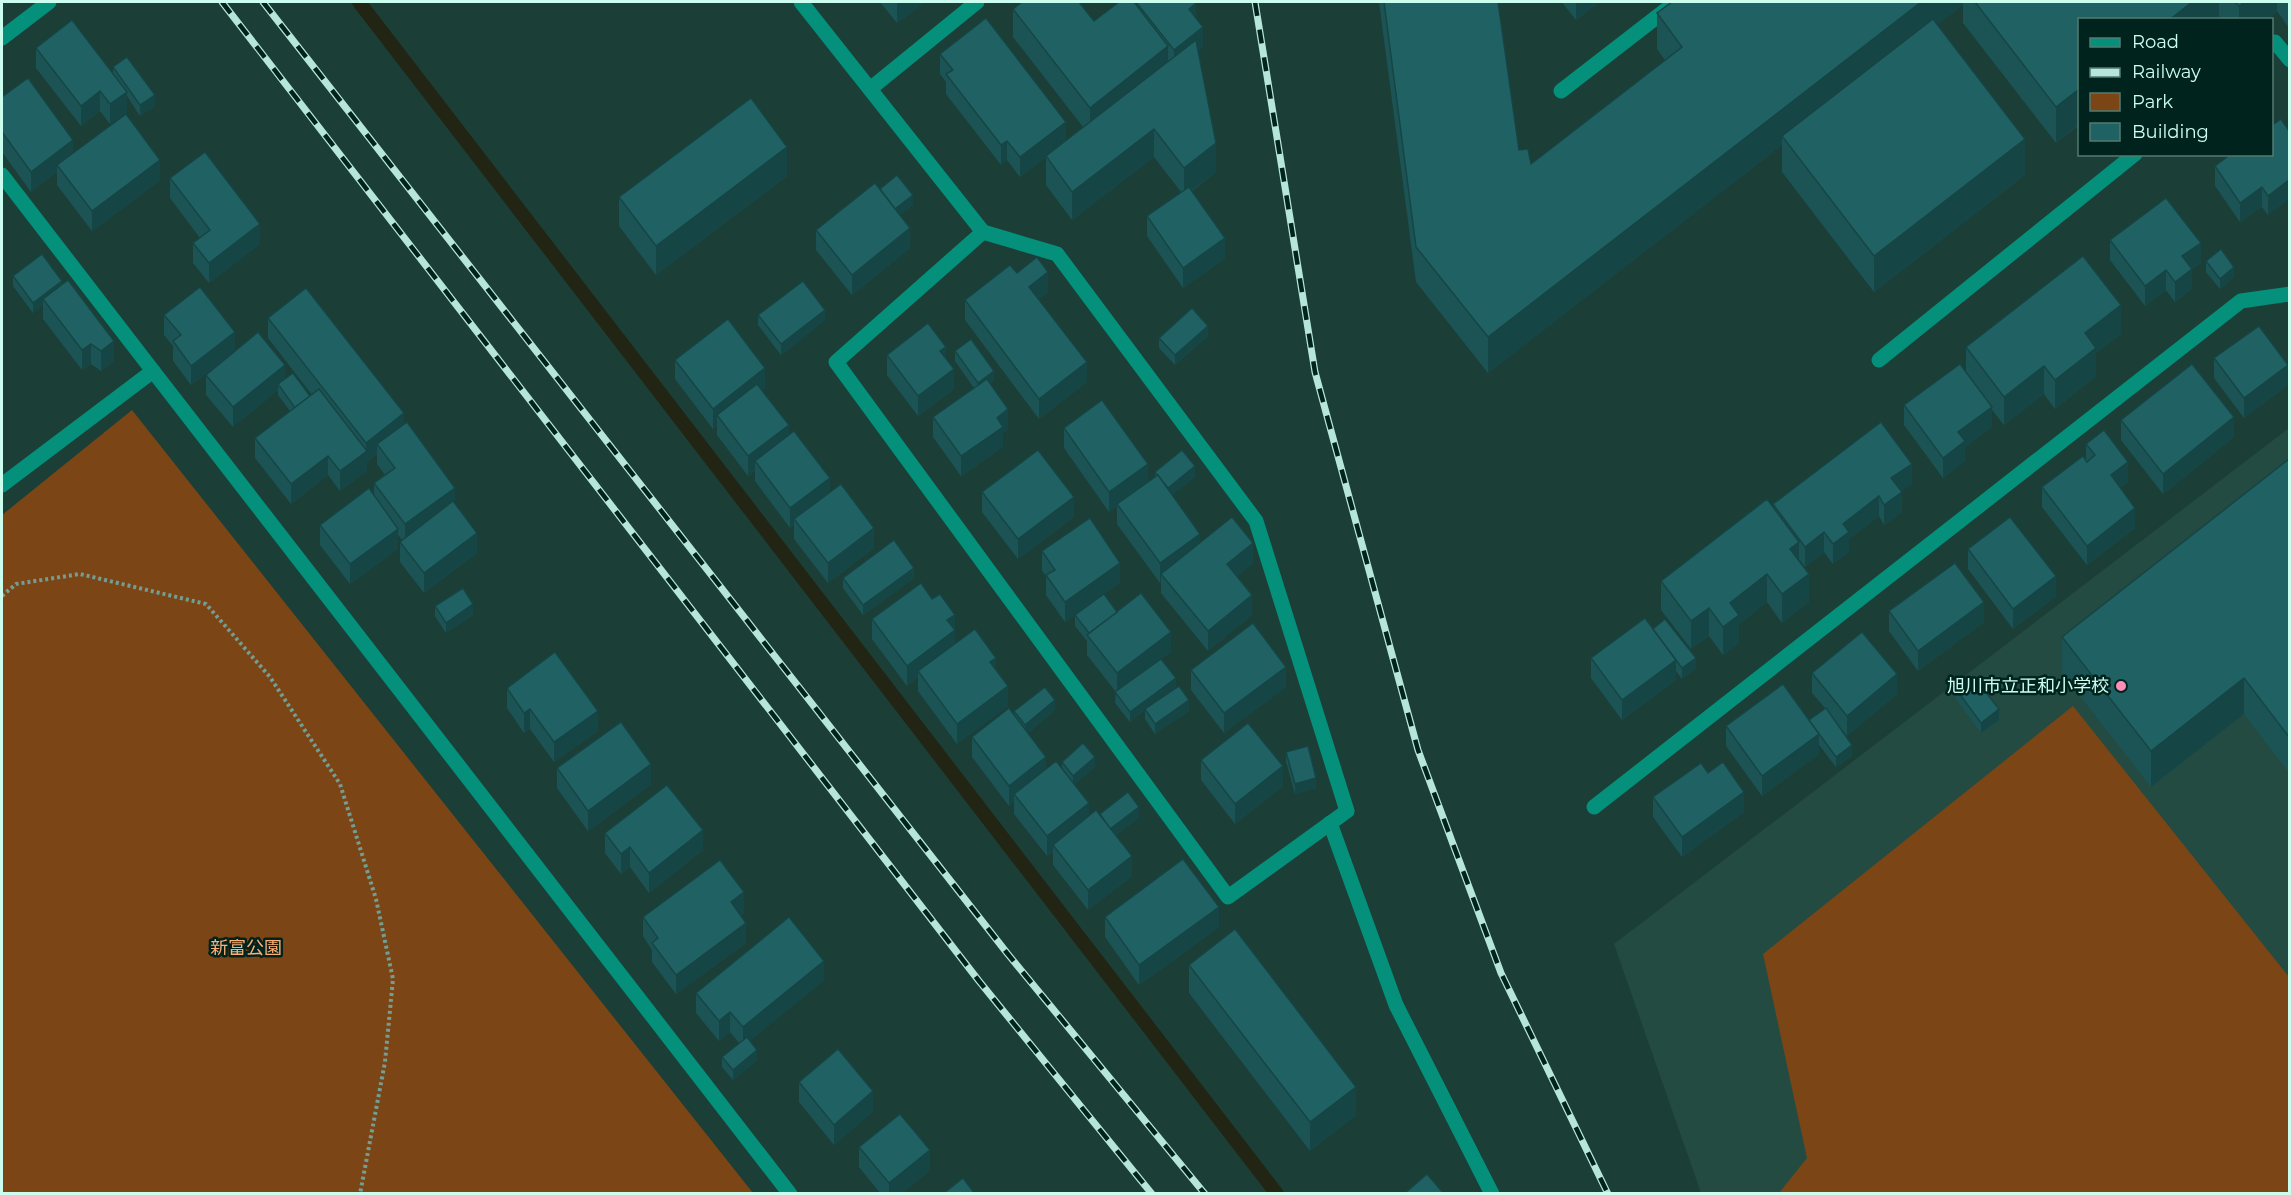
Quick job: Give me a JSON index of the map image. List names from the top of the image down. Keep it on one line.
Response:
{"parks":["新富公園"],"places":["旭川市立正和小学校"],"legend":["Road","Railway","Park","Building"]}
